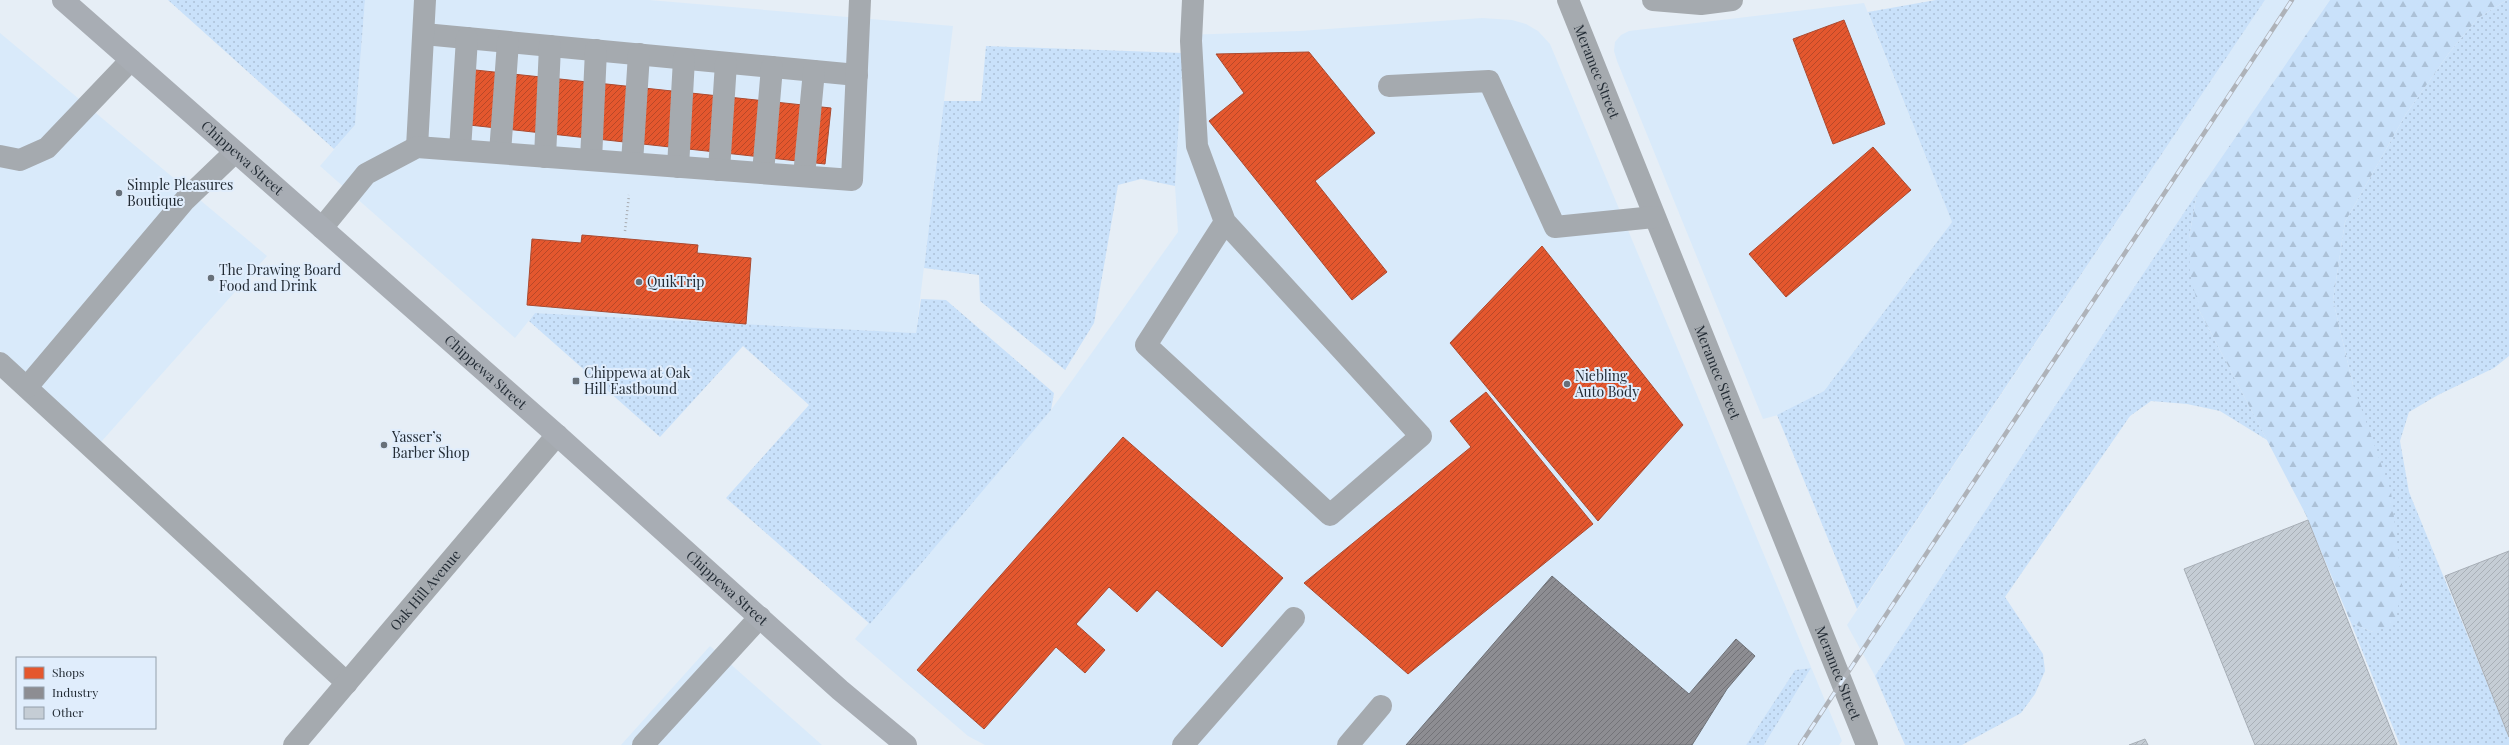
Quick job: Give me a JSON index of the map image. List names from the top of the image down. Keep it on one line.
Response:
{"streets":{"main road":["Chippewa Street"],"street":["Meramec Street","Oak Hill Avenue"]},"crossings":[["Chippewa Street","Oak Hill Avenue"]],"places":{"other":["Simple Pleasures Boutique","The Drawing Board Food and Drink","QuikTrip","Niebling Auto Body","Yasser’s Barber Shop"],"transit":["Chippewa at Oak Hill Eastbound"]},"legend":["Shops","Industry","Other"]}
